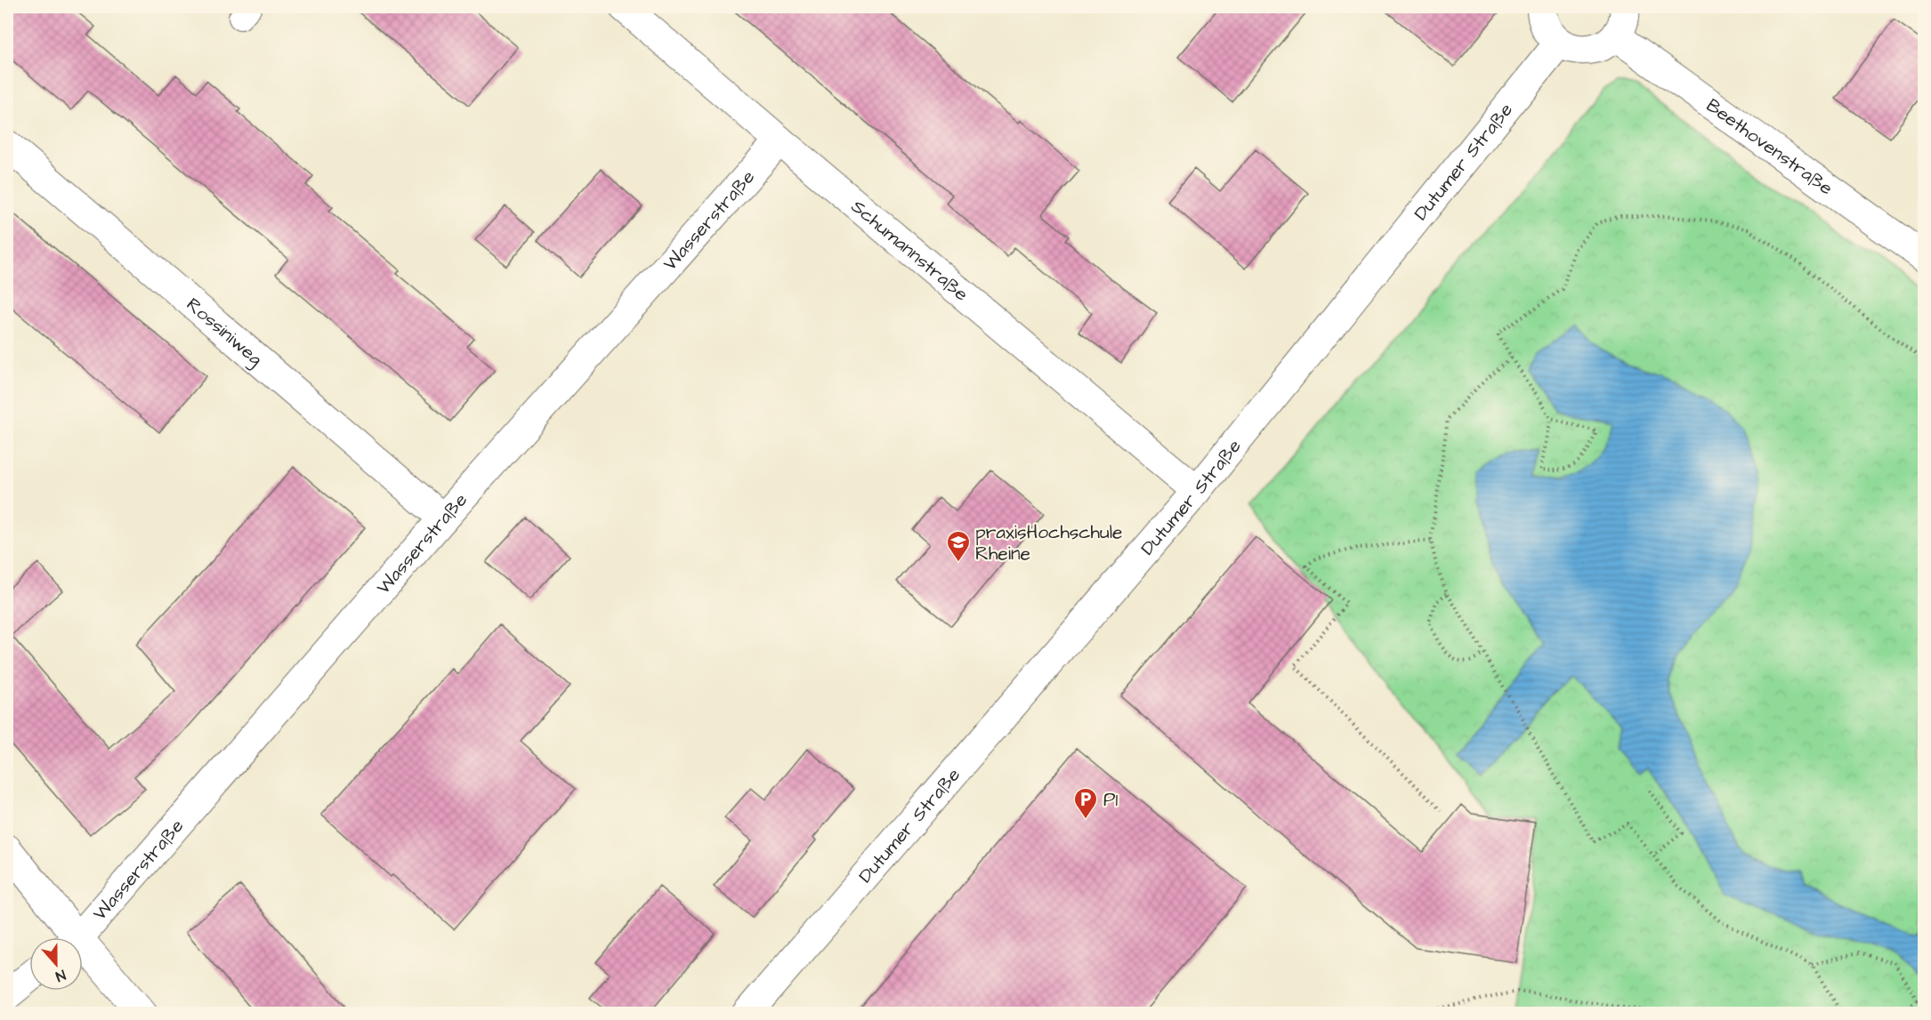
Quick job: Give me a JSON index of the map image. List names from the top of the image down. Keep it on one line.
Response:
{"streets":{"street":["Beethovenstraße","Dutumer Straße","Wasserstraße","Schumannstraße","Rossiniweg"]},"crossings":[["Dutumer Straße","Schumannstraße"],["Wasserstraße","Schumannstraße"],["Wasserstraße","Rossiniweg"]],"places":{"school or university":["praxisHochschule Rheine"],"parking":["P1"]},"north":"bottom"}
